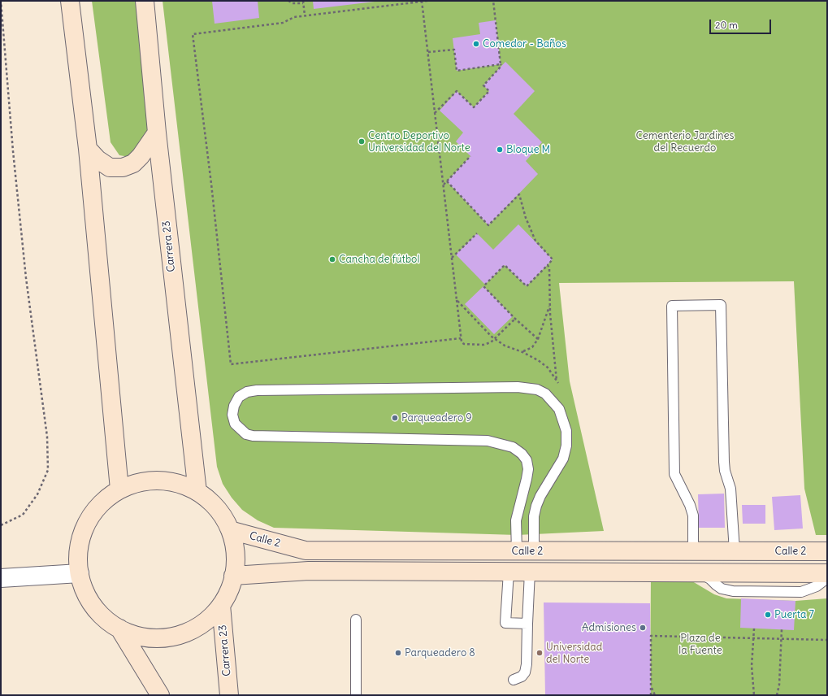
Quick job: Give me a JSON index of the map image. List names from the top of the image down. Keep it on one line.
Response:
{"streets":{"street":["Carrera 23","Calle 2"]},"parks":["Cementerio Jardines del Recuerdo","Plaza de la Fuente"],"places":["Comedor - Baños","Centro Deportivo Universidad del Norte","Bloque M","Cancha de fútbol","Parqueadero 9","Puerta 7","Admisiones","Parqueadero 8","Universidad del Norte"],"scale_bar":"20 m"}
